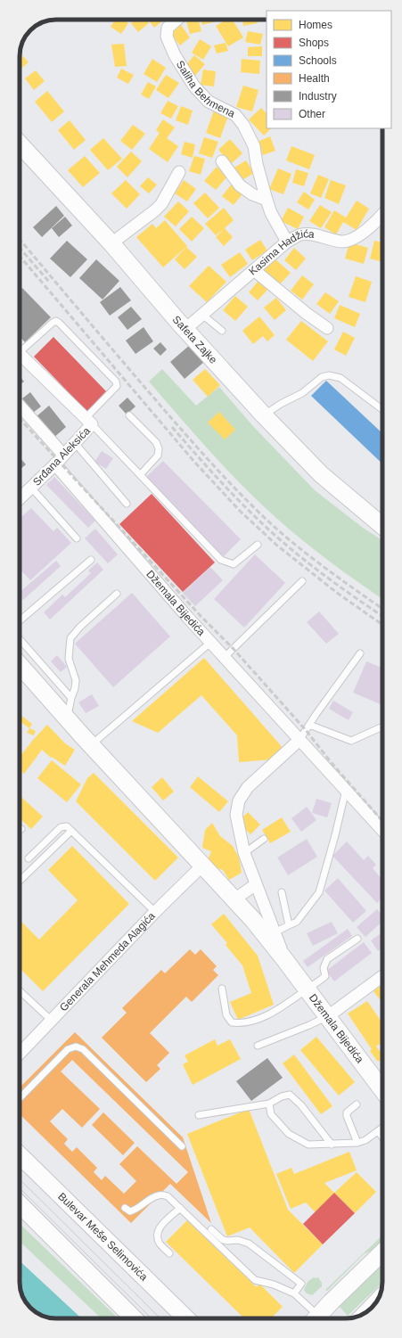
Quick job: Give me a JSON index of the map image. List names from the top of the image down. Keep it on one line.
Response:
{"streets":{"main road":["Safeta Zajke","Džemala Bijedića","Bulevar Meše Selimovića"],"street":["Saliha Behmena","Kasima Hadžića","Srđana Aleksića","Generala Mehmeda Alagića"]},"crossings":[["Saliha Behmena","Kasima Hadžića"],["Kasima Hadžića","Safeta Zajke"],["Srđana Aleksića","Džemala Bijedića"],["Džemala Bijedića","Generala Mehmeda Alagića"]],"legend":["Homes","Shops","Schools","Health","Industry","Other"]}
